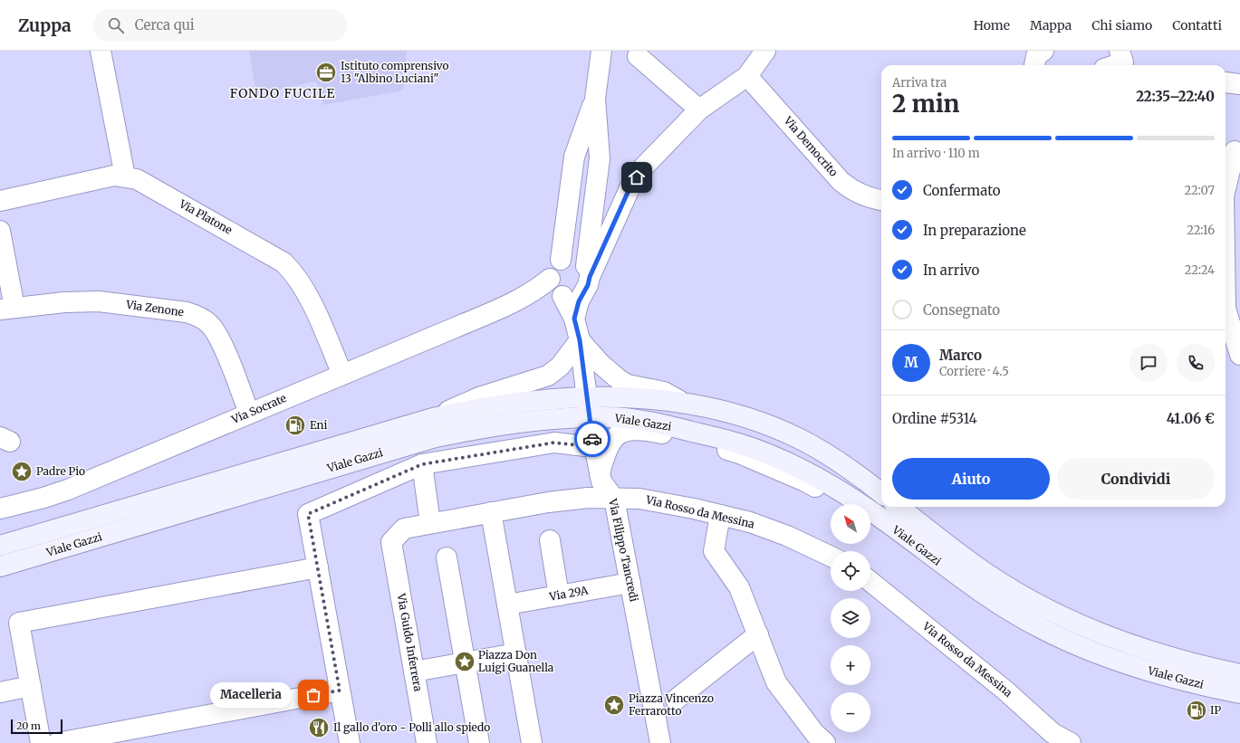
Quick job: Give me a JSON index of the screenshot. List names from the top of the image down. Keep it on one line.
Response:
{"streets":{"main road":["Viale Gazzi"],"street":["Via Democrito","Via Platone","Via Zenone","Via Socrate","Via Rosso da Messina","Via Filippo Tancredi","Via 29A","Via Guido Inferrera"]},"crossings":[["Via Platone","Via Socrate"],["Via Zenone","Via Socrate"],["Via Socrate","Via Filippo Tancredi"],["Viale Gazzi","Via Filippo Tancredi"],["Via Rosso da Messina","Via Filippo Tancredi"],["Via Rosso da Messina","Via Guido Inferrera"],["Via Filippo Tancredi","Via 29A"]],"districts":["FONDO FUCILE"],"places":{"office":["Istituto comprensivo 13 \"Albino Luciani\""],"fuel station":["Eni","IP"],"place":["Padre Pio","Piazza Don Luigi Guanella","Piazza Vincenzo Ferrarotto"],"other":["Macelleria"],"restaurant":["Il gallo d'oro - Polli allo spiedo"]},"scale_bar":"20 m","north":"top left","page":{"header":"Zuppa","search":"Cerca qui","nav":["Home","Mappa","Chi siamo","Contatti"],"heading":["2 min","Arriva tra","22:35–22:40"],"panel":["Marco","Corriere · 4.5","Ordine #5314","41.06 €"],"bar":"In arrivo · 110 m","list":[["Confermato","22:07"],["In preparazione","22:16"],["In arrivo","22:24"],"Consegnato"],"round":"M","buttons":["Aiuto","Condividi"],"map_buttons":["+","−"],"bubble":"Macelleria","scale":"20 m"}}
